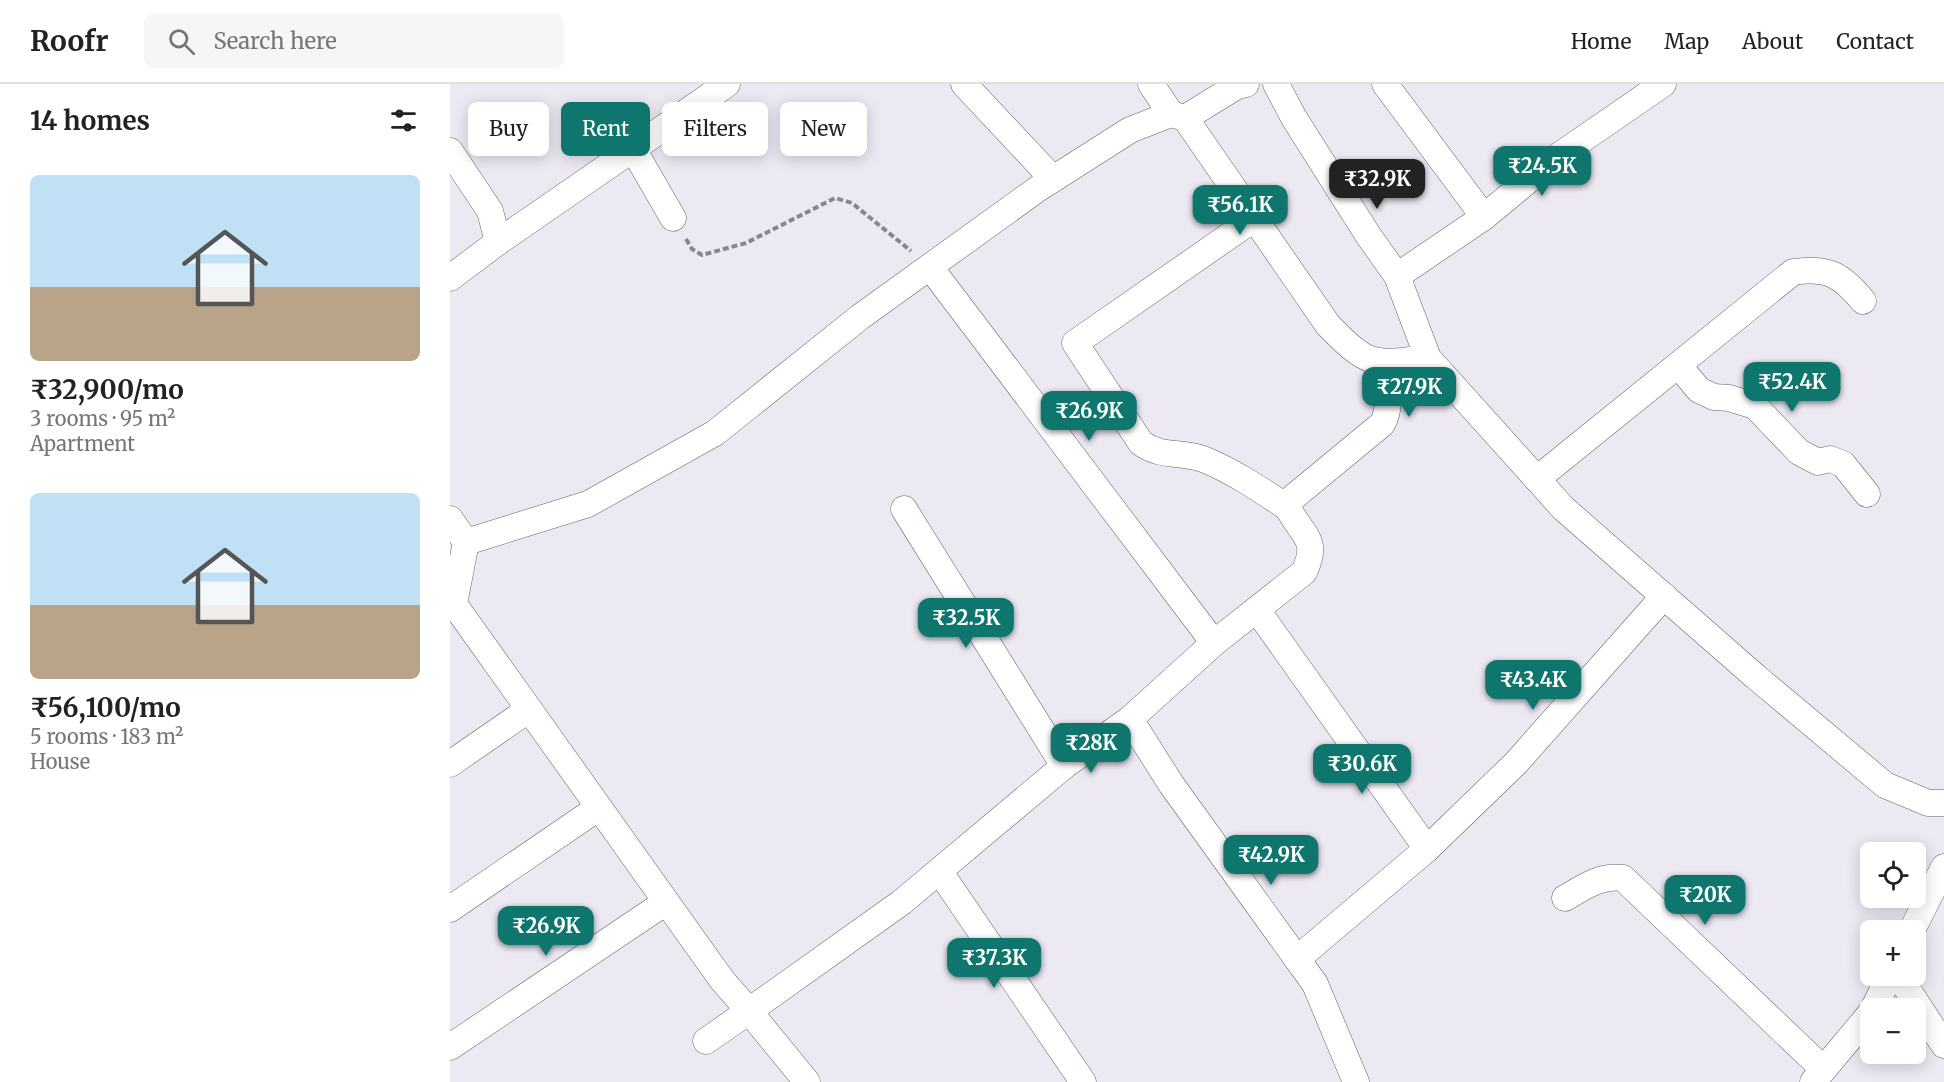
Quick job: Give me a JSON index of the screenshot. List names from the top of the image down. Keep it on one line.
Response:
{"page":{"header":"Roofr","search":"Search here","nav":["Home","Map","About","Contact"],"heading":"14 homes","chip":["Buy","Rent","Filters","New"],"price":["₹24.5K","₹32.9K","₹56.1K","₹52.4K","₹27.9K","₹26.9K","₹32.5K","₹43.4K","₹28K","₹30.6K","₹42.9K","₹20K","₹26.9K","₹37.3K"],"list":[{"name":"₹32,900/mo","note":"3 rooms · 95 m² · Apartment"},{"name":"₹56,100/mo","note":"5 rooms · 183 m² · House"}],"map_buttons":["+","−"]}}
